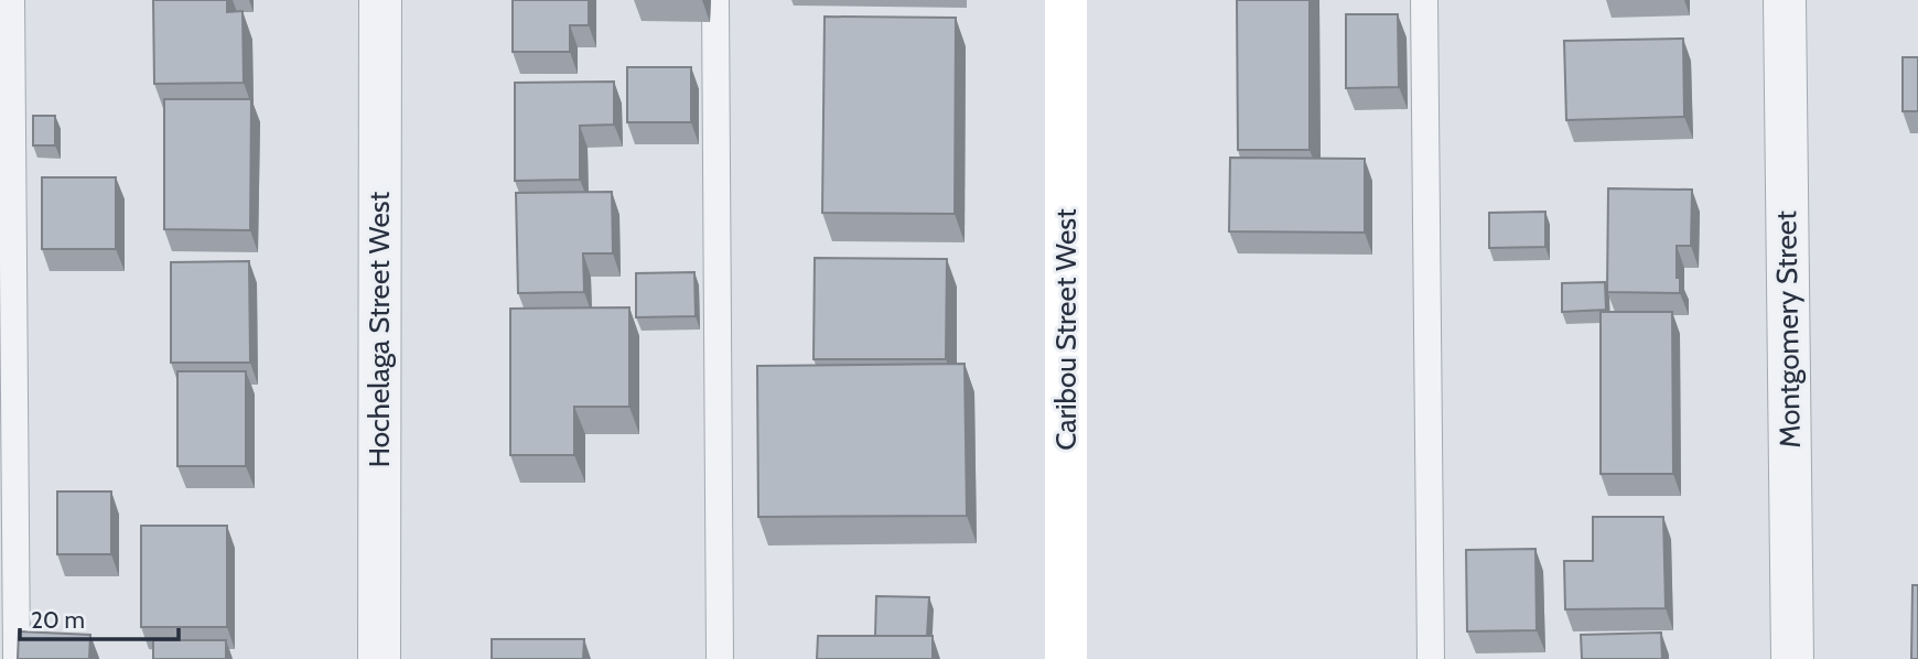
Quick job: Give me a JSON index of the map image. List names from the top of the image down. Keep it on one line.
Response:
{"streets":{"street":["Hochelaga Street West","Caribou Street West","Montgomery Street"]},"scale_bar":"20 m"}
